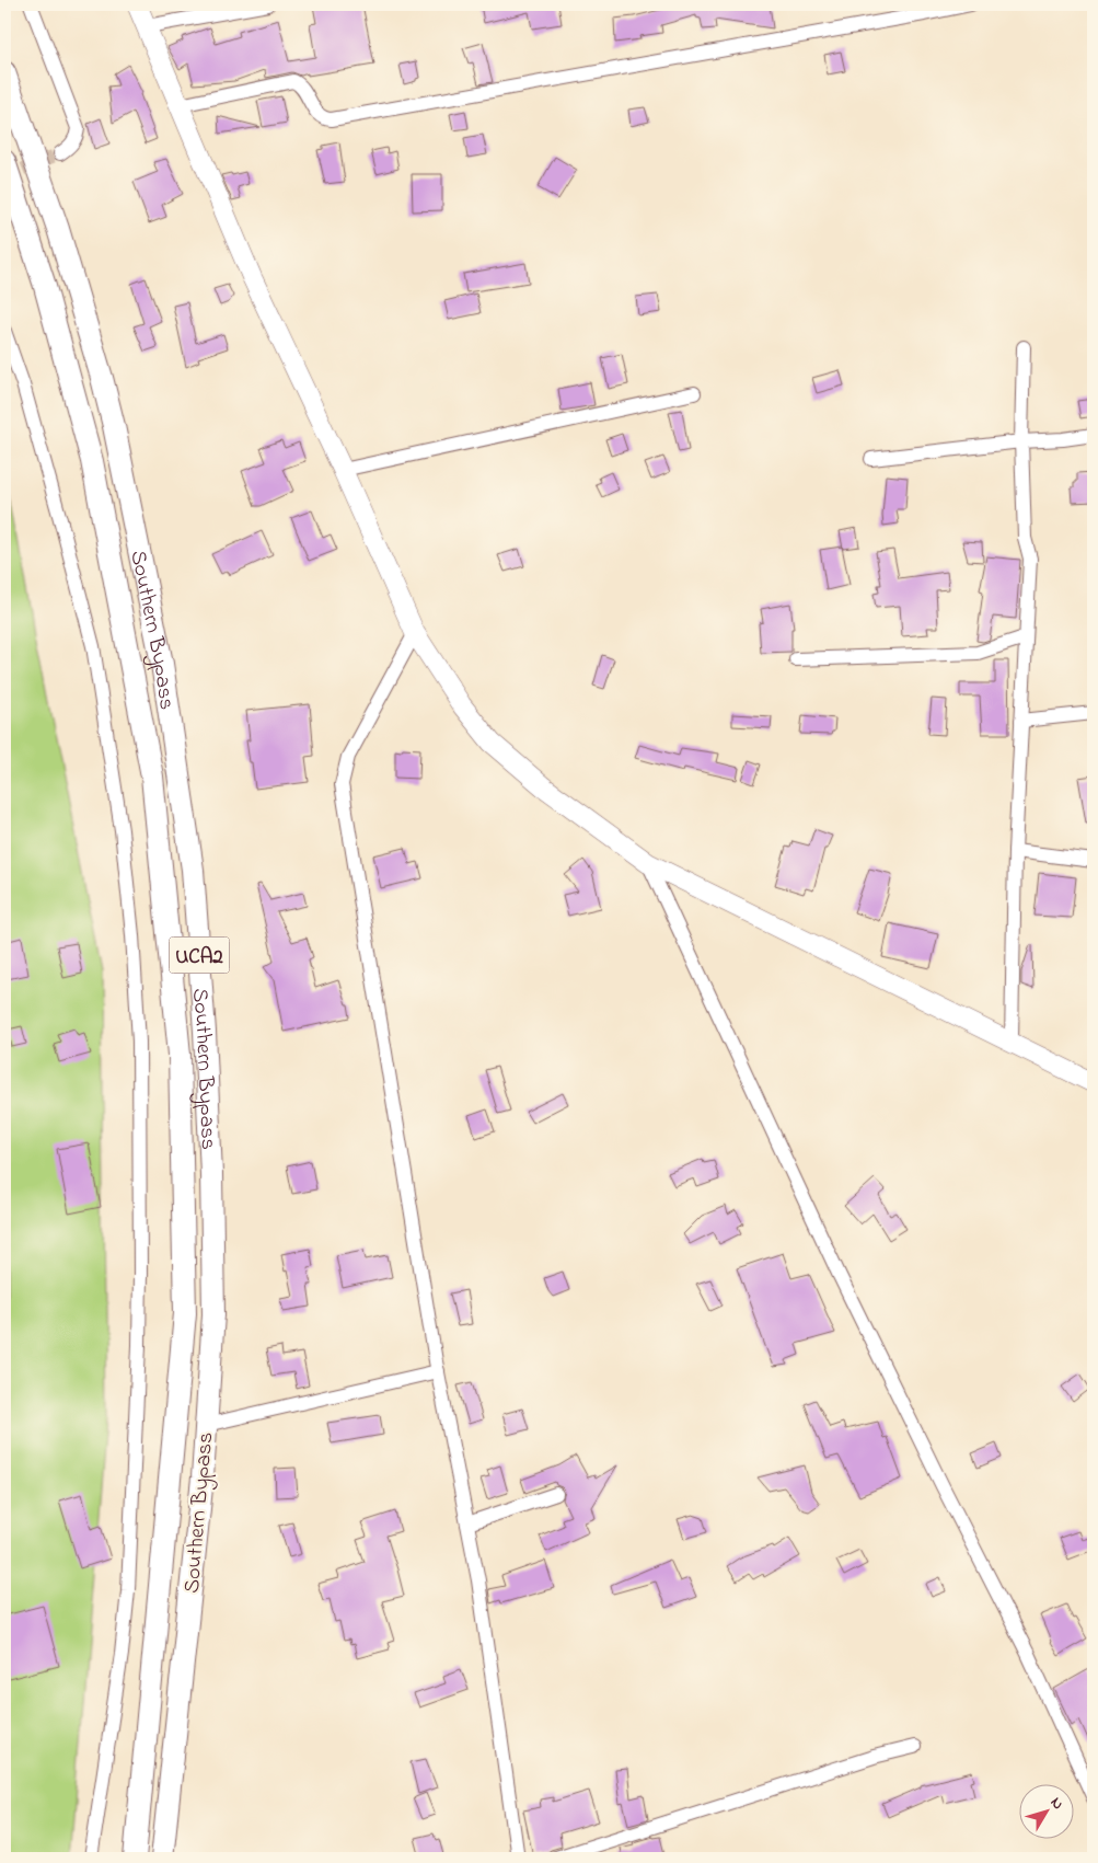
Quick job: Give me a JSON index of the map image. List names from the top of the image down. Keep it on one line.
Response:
{"streets":{"highway":["Southern Bypass","UCA2"]},"north":"top right"}
